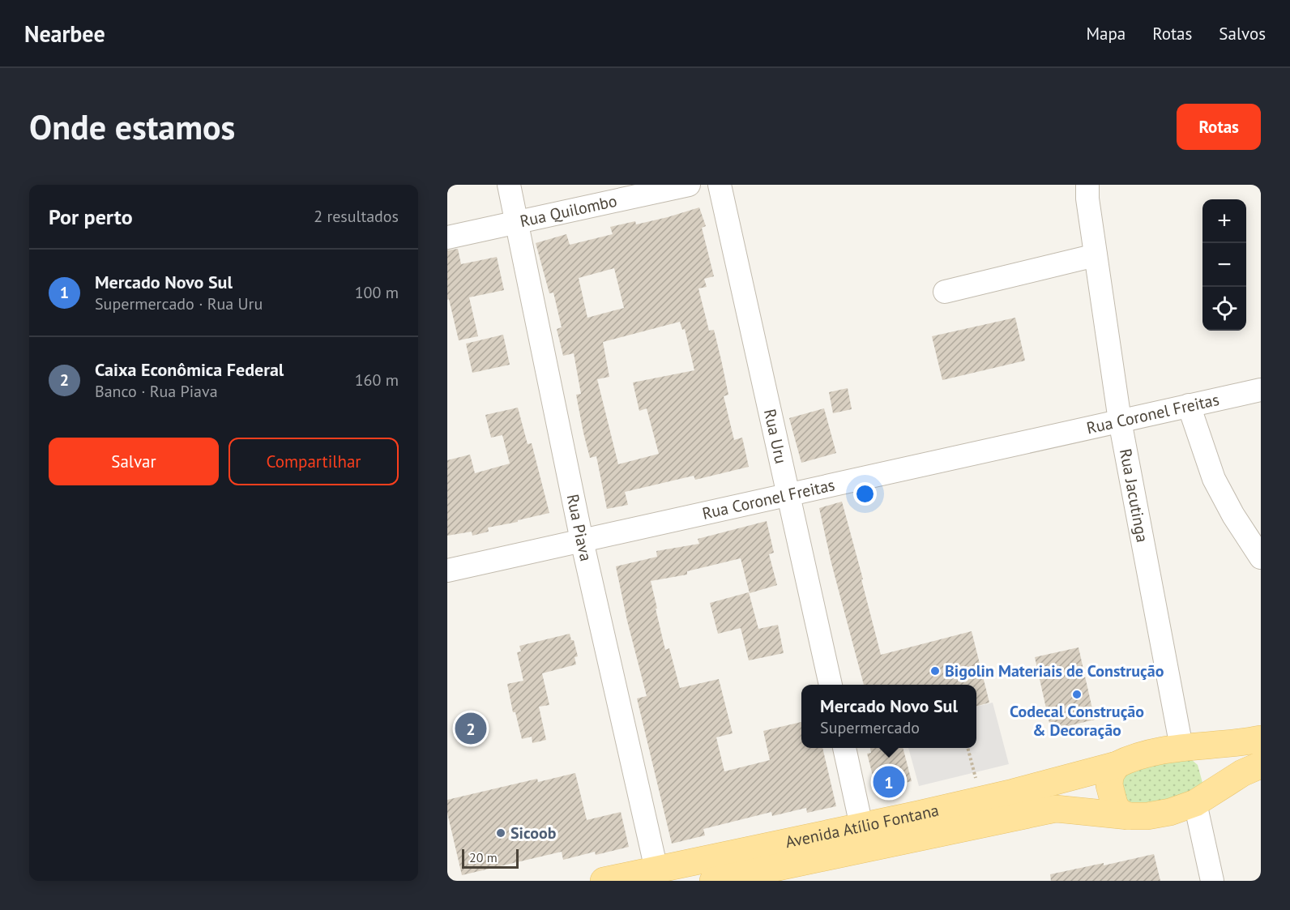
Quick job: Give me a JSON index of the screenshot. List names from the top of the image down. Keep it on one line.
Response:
{"streets":{"main road":["Avenida Atílio Fontana"],"street":["Rua Quilombo","Rua Coronel Freitas","Rua Uru","Rua Jacutinga","Rua Piava"]},"crossings":[["Rua Quilombo","Rua Piava"],["Rua Coronel Freitas","Rua Uru"],["Rua Coronel Freitas","Rua Jacutinga"],["Rua Coronel Freitas","Rua Piava"],["Rua Jacutinga","Avenida Atílio Fontana"],["Rua Piava","Avenida Atílio Fontana"]],"places":["Bigolin Materiais de Construção","Codecal Construção & Decoração","Sicoob"],"scale_bar":"20 m","page":{"header":"Nearbee","nav":["Mapa","Rotas","Salvos"],"buttons":["Rotas",["Salvar","Compartilhar"]],"title":"Onde estamos","heading":["Por perto","2 resultados"],"map_buttons":["+","−"],"list":[{"mark":"1","name":"Mercado Novo Sul","note":"Supermercado · Rua Uru","value":"100 m"},{"mark":"2","name":"Caixa Econômica Federal","note":"Banco · Rua Piava","value":"160 m"}],"popup":["Mercado Novo Sul","Supermercado"],"pins":["2","1"],"scale":"20 m"}}
